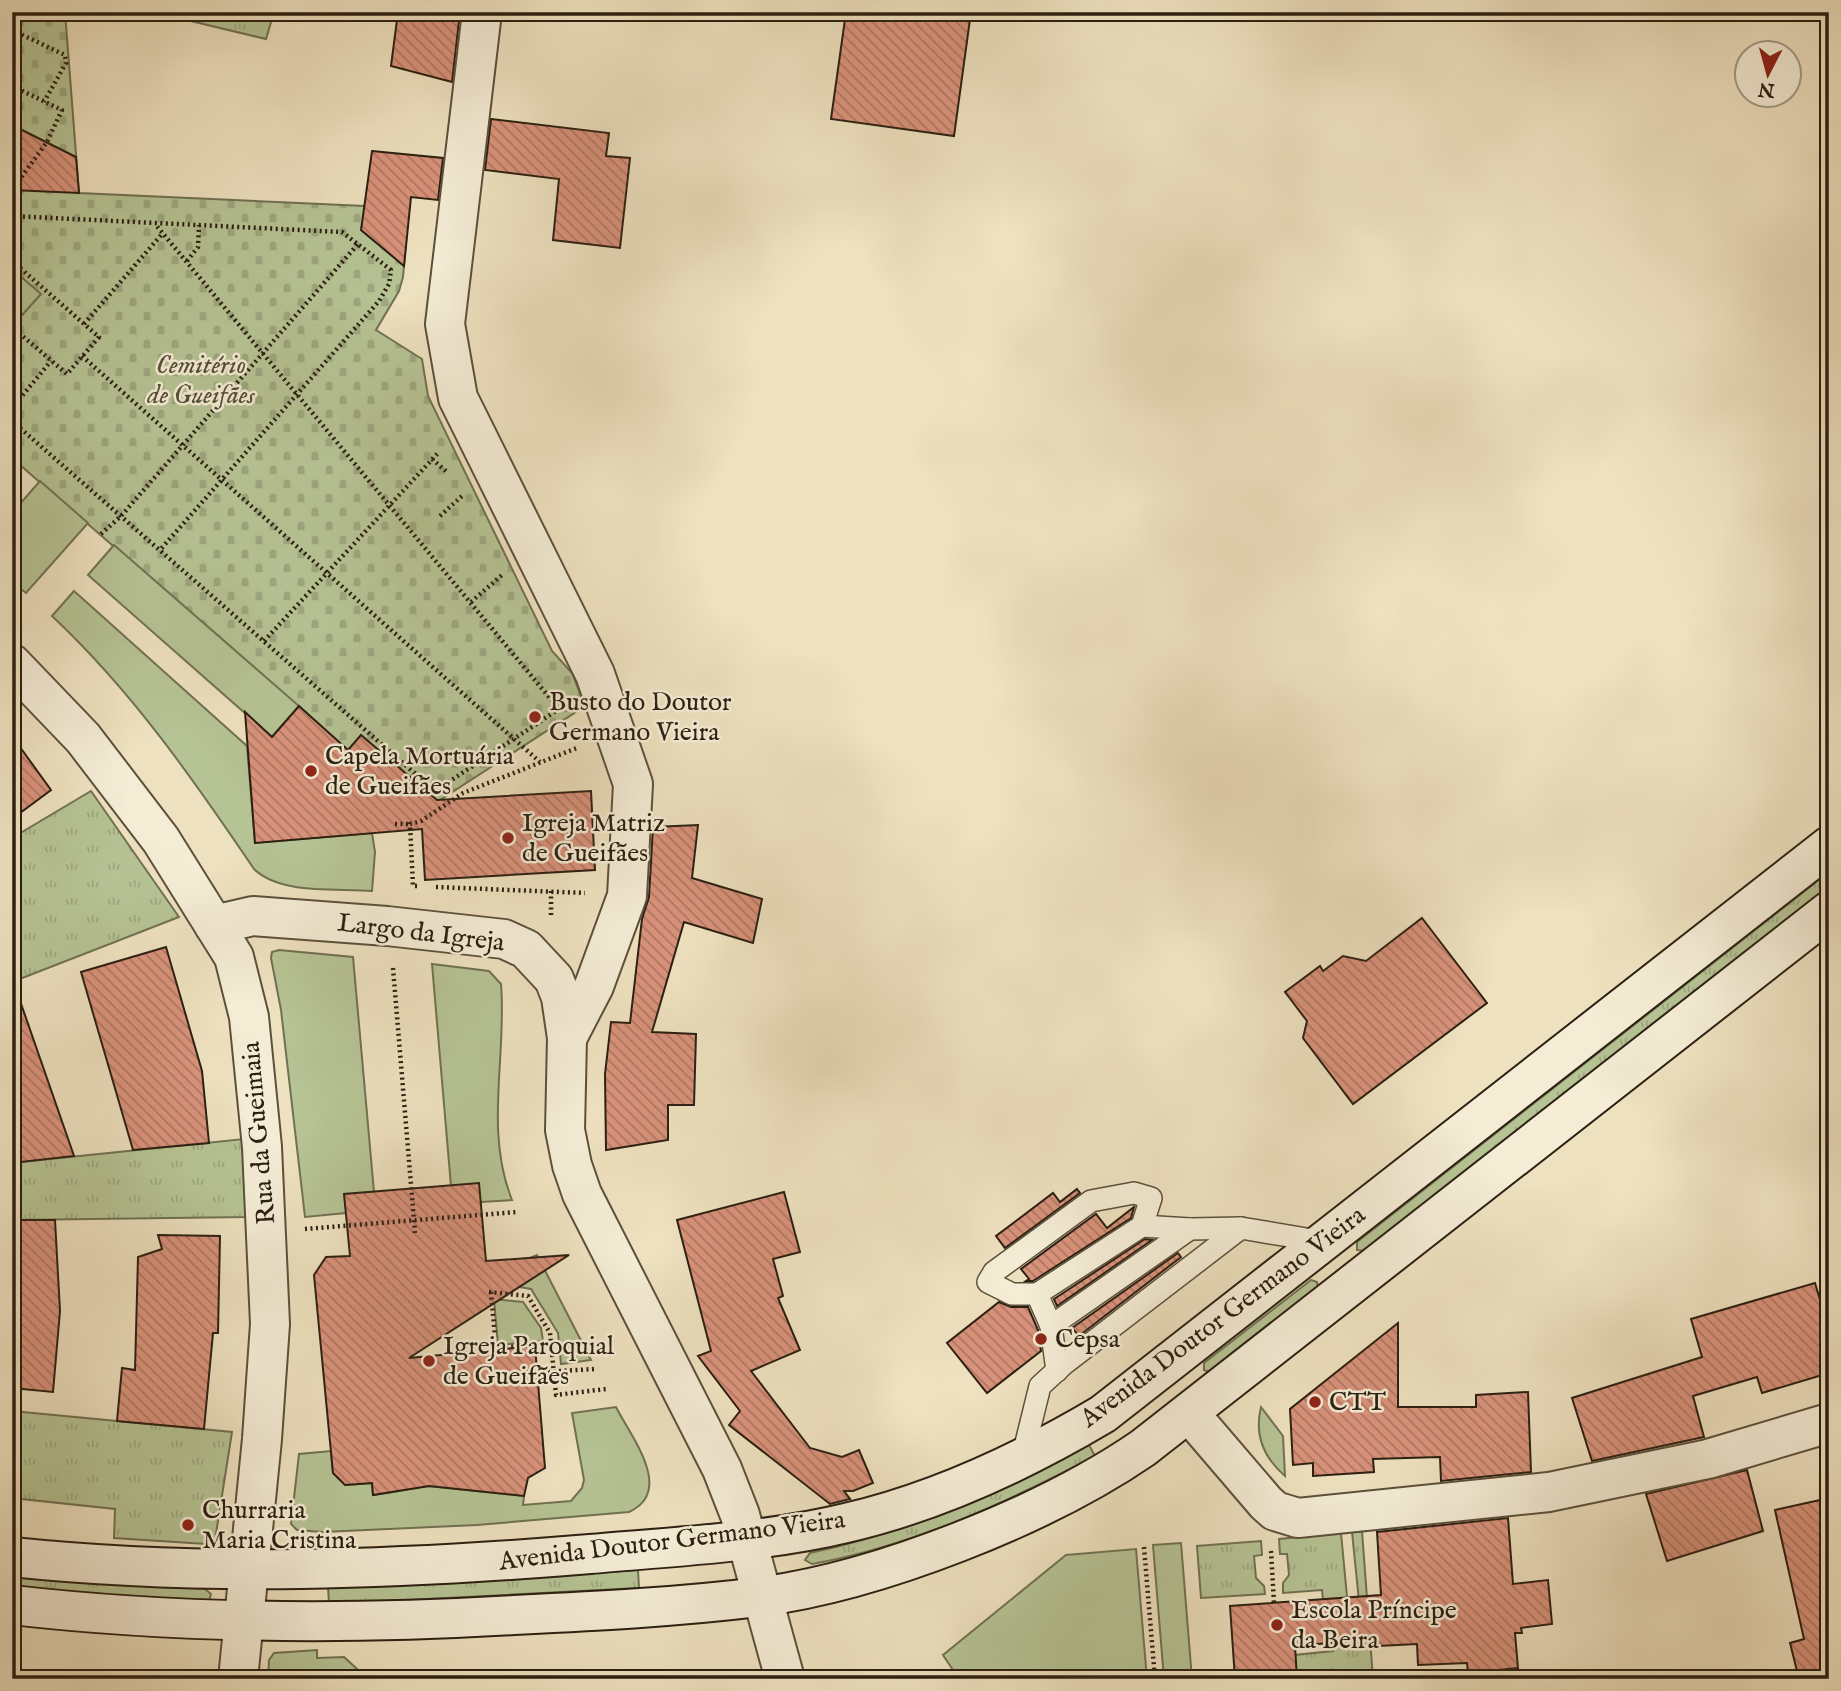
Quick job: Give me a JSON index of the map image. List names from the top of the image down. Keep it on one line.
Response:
{"streets":{"main road":["Largo da Igreja","Rua da Gueimaia","Avenida Doutor Germano Vieira"]},"crossings":[["Largo da Igreja","Rua da Gueimaia"],["Largo da Igreja","Avenida Doutor Germano Vieira"],["Rua da Gueimaia","Avenida Doutor Germano Vieira"]],"parks":["Cemitério de Gueifães"],"places":["Busto do Doutor Germano Vieira","Capela Mortuária de Gueifães","Igreja Matriz de Gueifães","Cepsa","Igreja Paroquial de Gueifães","CTT","Churraria Maria Cristina","Escola Príncipe da Beira"],"north":"bottom"}
